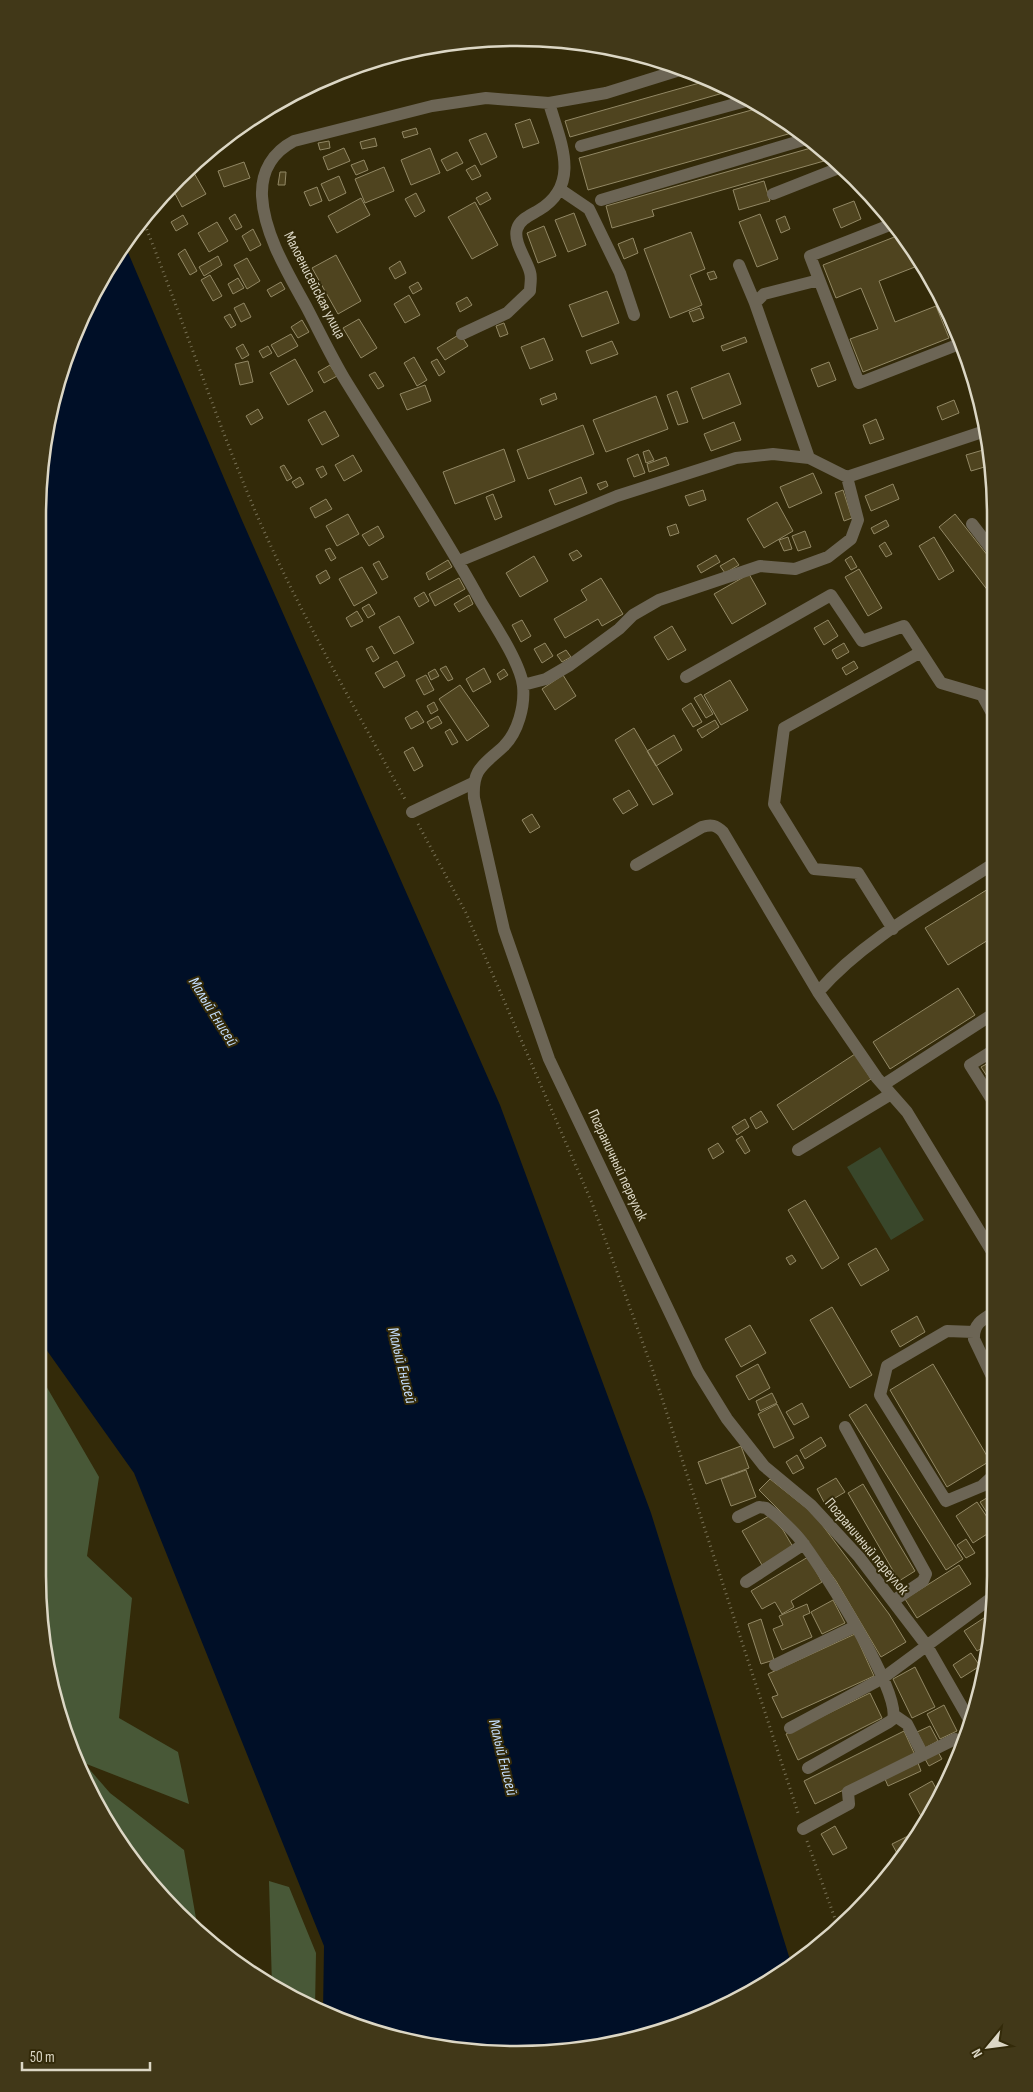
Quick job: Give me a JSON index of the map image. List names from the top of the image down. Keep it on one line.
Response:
{"streets":{"street":["Малоенисейская улица","Пограничный переулок"]},"water":["Малый Енисей"],"scale_bar":"50 m","north":"bottom left"}
